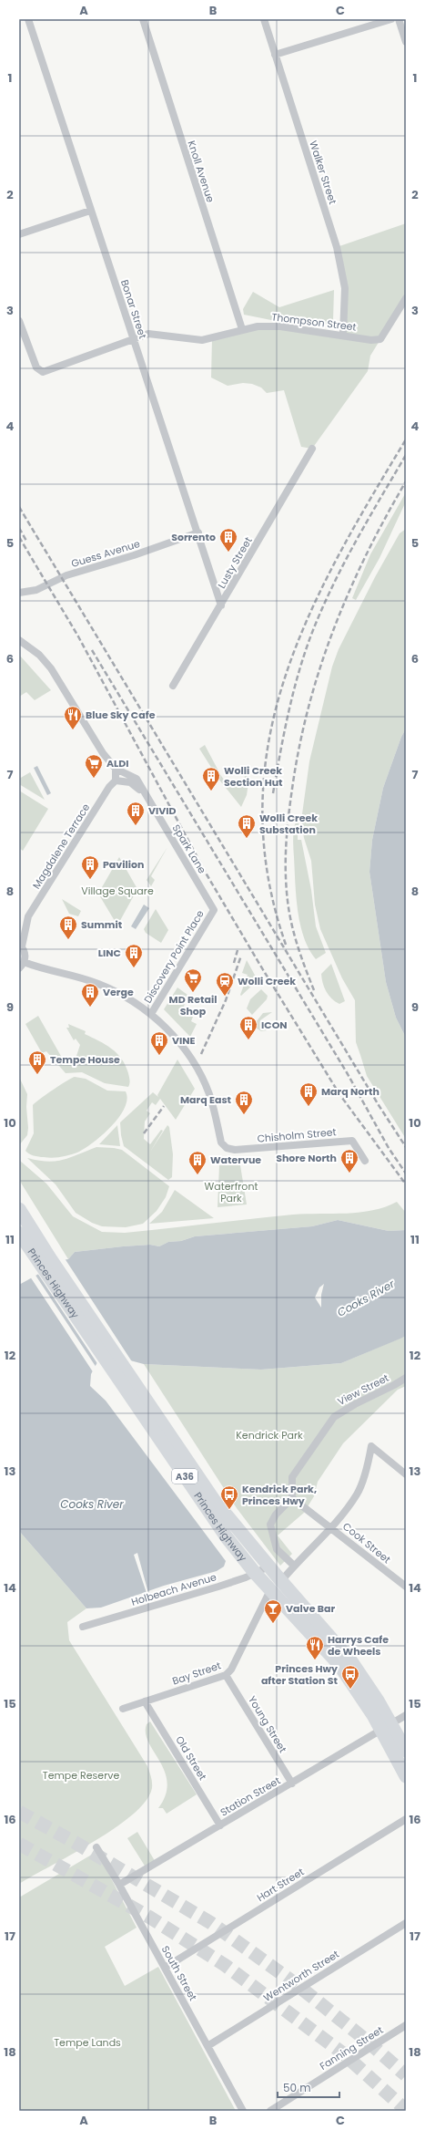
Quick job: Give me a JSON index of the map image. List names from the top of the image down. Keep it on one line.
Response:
{"streets":{"highway":["Princes Highway","A36"],"street":["Knoll Avenue","Walker Street","Bonar Street","Thompson Street","Guess Avenue","Lusty Street","Magdalene Terrace","Spark Lane","Discovery Point Place","Chisholm Street","View Street","Cook Street","Holbeach Avenue","Bay Street","Young Street","Old Street","Station Street","Hart Street","South Street","Wentworth Street","Fanning Street"]},"crossings":[["Knoll Avenue","Thompson Street"],["Walker Street","Thompson Street"],["Bonar Street","Thompson Street"],["Bonar Street","Guess Avenue"],["Bonar Street","Lusty Street"],["Magdalene Terrace","Spark Lane"],["Spark Lane","Discovery Point Place"],["Discovery Point Place","Chisholm Street"],["Princes Highway","Holbeach Avenue"],["Princes Highway","Bay Street"],["Princes Highway","Station Street"],["Cook Street","Bay Street"],["Bay Street","Young Street"],["Bay Street","Old Street"],["Young Street","Station Street"],["Old Street","Station Street"],["Station Street","South Street"],["Hart Street","South Street"],["South Street","Wentworth Street"]],"water":["Cooks River"],"parks":["Village Square","Waterfront Park","Kendrick Park","Tempe Reserve","Tempe Lands"],"places":{"building":["Sorrento","Wolli Creek Section Hut","VIVID","Wolli Creek Substation","Pavilion","Summit","LINC","Verge","ICON","VINE","Tempe House","Marq North","Marq East","Shore North","Watervue"],"restaurant":["Blue Sky Cafe","Harrys Cafe de Wheels"],"supermarket":["ALDI","MD Retail Shop"],"station":["Wolli Creek"],"bus stop":["Kendrick Park, Princes Hwy","Princes Hwy after Station St"],"bar":["Valve Bar"]},"scale_bar":"50 m","grid":{"columns":["A","B","C"],"rows":["1","2","3","4","5","6","7","8","9","10","11","12","13","14","15","16","17","18"]}}
